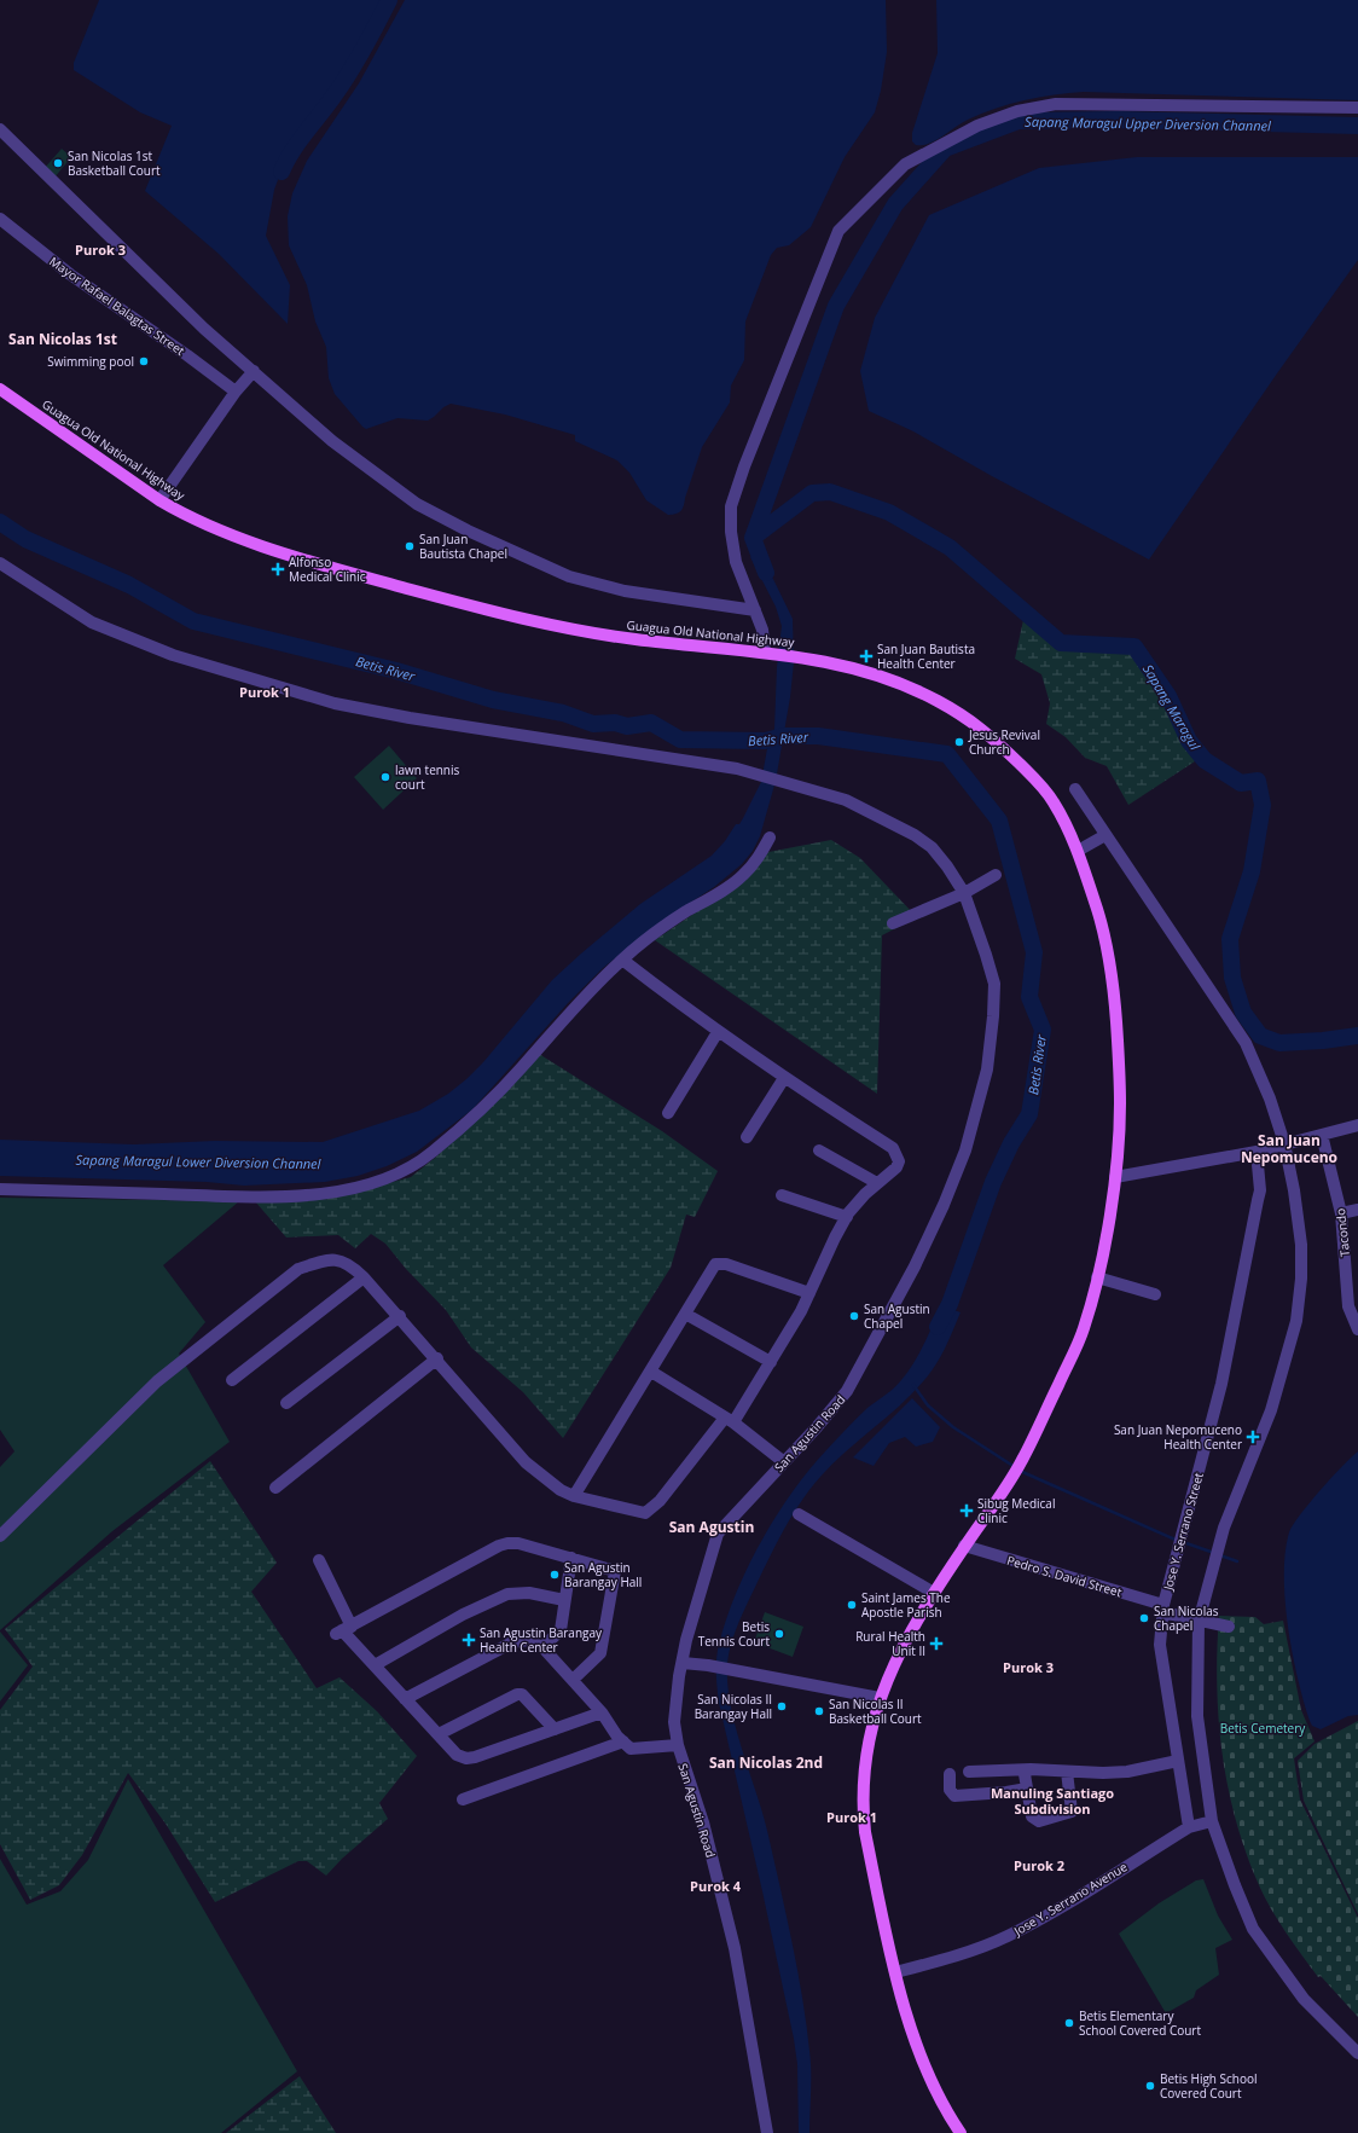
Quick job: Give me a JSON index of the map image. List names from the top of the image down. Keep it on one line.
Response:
{"streets":{"main road":["Guagua Old National Highway"],"street":["Mayor Rafael Balagtas Street","Tacondo","San Agustin Road","Jose Y. Serrano Street","Pedro S. David Street","Jose Y. Serrano Avenue"]},"crossings":[["Guagua Old National Highway","Pedro S. David Street"],["Guagua Old National Highway","Jose Y. Serrano Avenue"],["Jose Y. Serrano Street","Pedro S. David Street"],["Jose Y. Serrano Street","Jose Y. Serrano Avenue"]],"districts":["Purok 3","San Nicolas 1st","Purok 1","San Juan Nepomuceno","San Agustin","Purok 3","San Nicolas 2nd","Manuling Santiago Subdivision","Purok 1","Purok 2","Purok 4"],"water":["Sapang Maragul Upper Diversion Channel","Betis River","Sapang Maragul","Sapang Maragul Lower Diversion Channel"],"parks":["Betis Cemetery"],"places":{"other":["San Nicolas 1st Basketball Court","Swimming pool","San Juan Bautista Chapel","Jesus Revival Church","lawn tennis court","San Agustin Chapel","San Agustin Barangay Hall","Saint James The Apostle Parish","San Nicolas Chapel","Betis Tennis Court","San Nicolas II Barangay Hall","San Nicolas II Basketball Court","Betis Elementary School Covered Court","Betis High School Covered Court"],"health":["Alfonso Medical Clinic","San Juan Bautista Health Center","San Juan Nepomuceno Health Center","Sibug Medical Clinic","San Agustin Barangay Health Center","Rural Health Unit II"]}}
